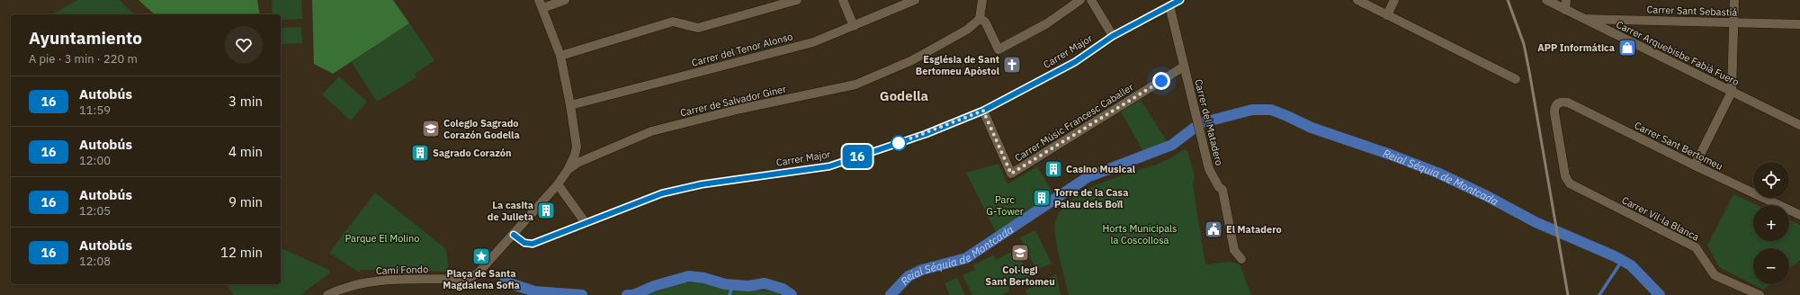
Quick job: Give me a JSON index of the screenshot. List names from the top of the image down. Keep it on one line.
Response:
{"streets":{"street":["Carrer Sant Sebastiá","Carrer del Tenor Alonso","Carrer Major","Carrer Arquebisbe Fabià Fuero","Carrer de Salvador Giner","Carrer Músic Francesc Caballer","Carrer del Matadero","Carrer Sant Bertomeu","Carrer Vil·la Blanca","Camí Fondo"]},"crossings":[["Carrer Sant Sebastiá","Carrer Arquebisbe Fabià Fuero"],["Carrer Major","Carrer de Salvador Giner"],["Carrer Major","Carrer Músic Francesc Caballer"],["Carrer Major","Carrer del Matadero"],["Carrer Major","Camí Fondo"],["Carrer de Salvador Giner","Camí Fondo"],["Carrer Músic Francesc Caballer","Carrer del Matadero"],["Carrer Sant Bertomeu","Carrer Vil·la Blanca"]],"districts":["Godella"],"water":["Reial Séquia de Montcada"],"parks":["Parc G-Tower","Horts Municipals la Coscollosa","Parque El Molino"],"places":{"shop":["APP Informática"],"church":["Església de Sant Bertomeu Apòstol"],"school or university":["Colegio Sagrado Corazón Godella","Col·legi Sant Bertomeu"],"building":["Sagrado Corazón","Casino Musical","Torre de la Casa Palau dels Boïl","La casita de Julieta"],"public building":["El Matadero"],"place":["Plaça de Santa Magdalena Sofia"]},"lines":["bus line 16"],"page":{"on_map":"16","heading":["Ayuntamiento","A pie · 3 min · 220 m"],"list":[{"mark":"16","name":"Autobús","note":"11:59","value":"3 min"},{"mark":"16","name":"Autobús","note":"12:00","value":"4 min"},{"mark":"16","name":"Autobús","note":"12:05","value":"9 min"},{"mark":"16","name":"Autobús","note":"12:08","value":"12 min"}],"map_buttons":["+","−"]}}
